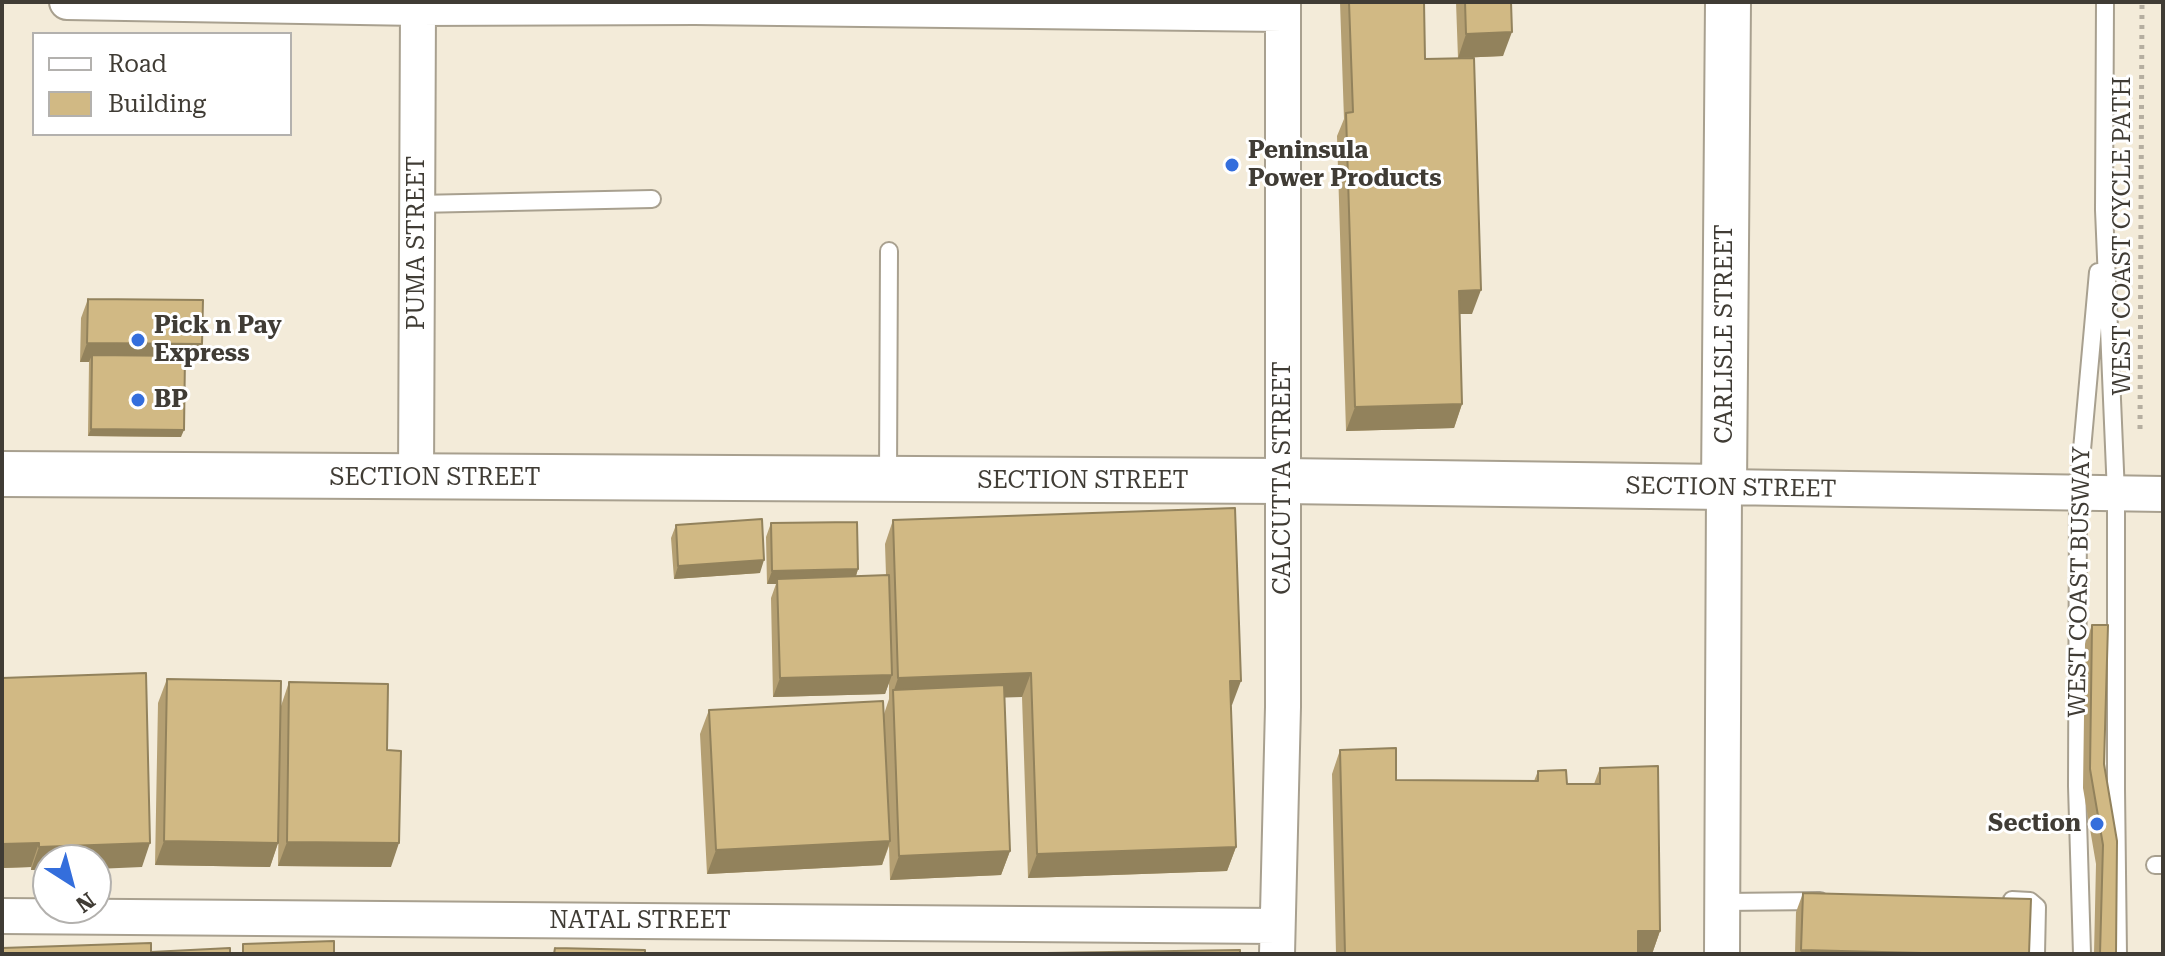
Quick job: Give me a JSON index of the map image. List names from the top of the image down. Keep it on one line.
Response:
{"streets":{"street":["PUMA STREET","CARLISLE STREET","SECTION STREET","CALCUTTA STREET","NATAL STREET"],"lane":["WEST COAST BUSWAY"],"path":["WEST COAST CYCLE PATH"]},"crossings":[["PUMA STREET","SECTION STREET"],["CARLISLE STREET","SECTION STREET"],["SECTION STREET","CALCUTTA STREET"],["SECTION STREET","WEST COAST BUSWAY"],["CALCUTTA STREET","NATAL STREET"]],"places":["Peninsula Power Products","Pick n Pay Express","BP","Section"],"legend":["Road","Building"],"north":"bottom right"}
